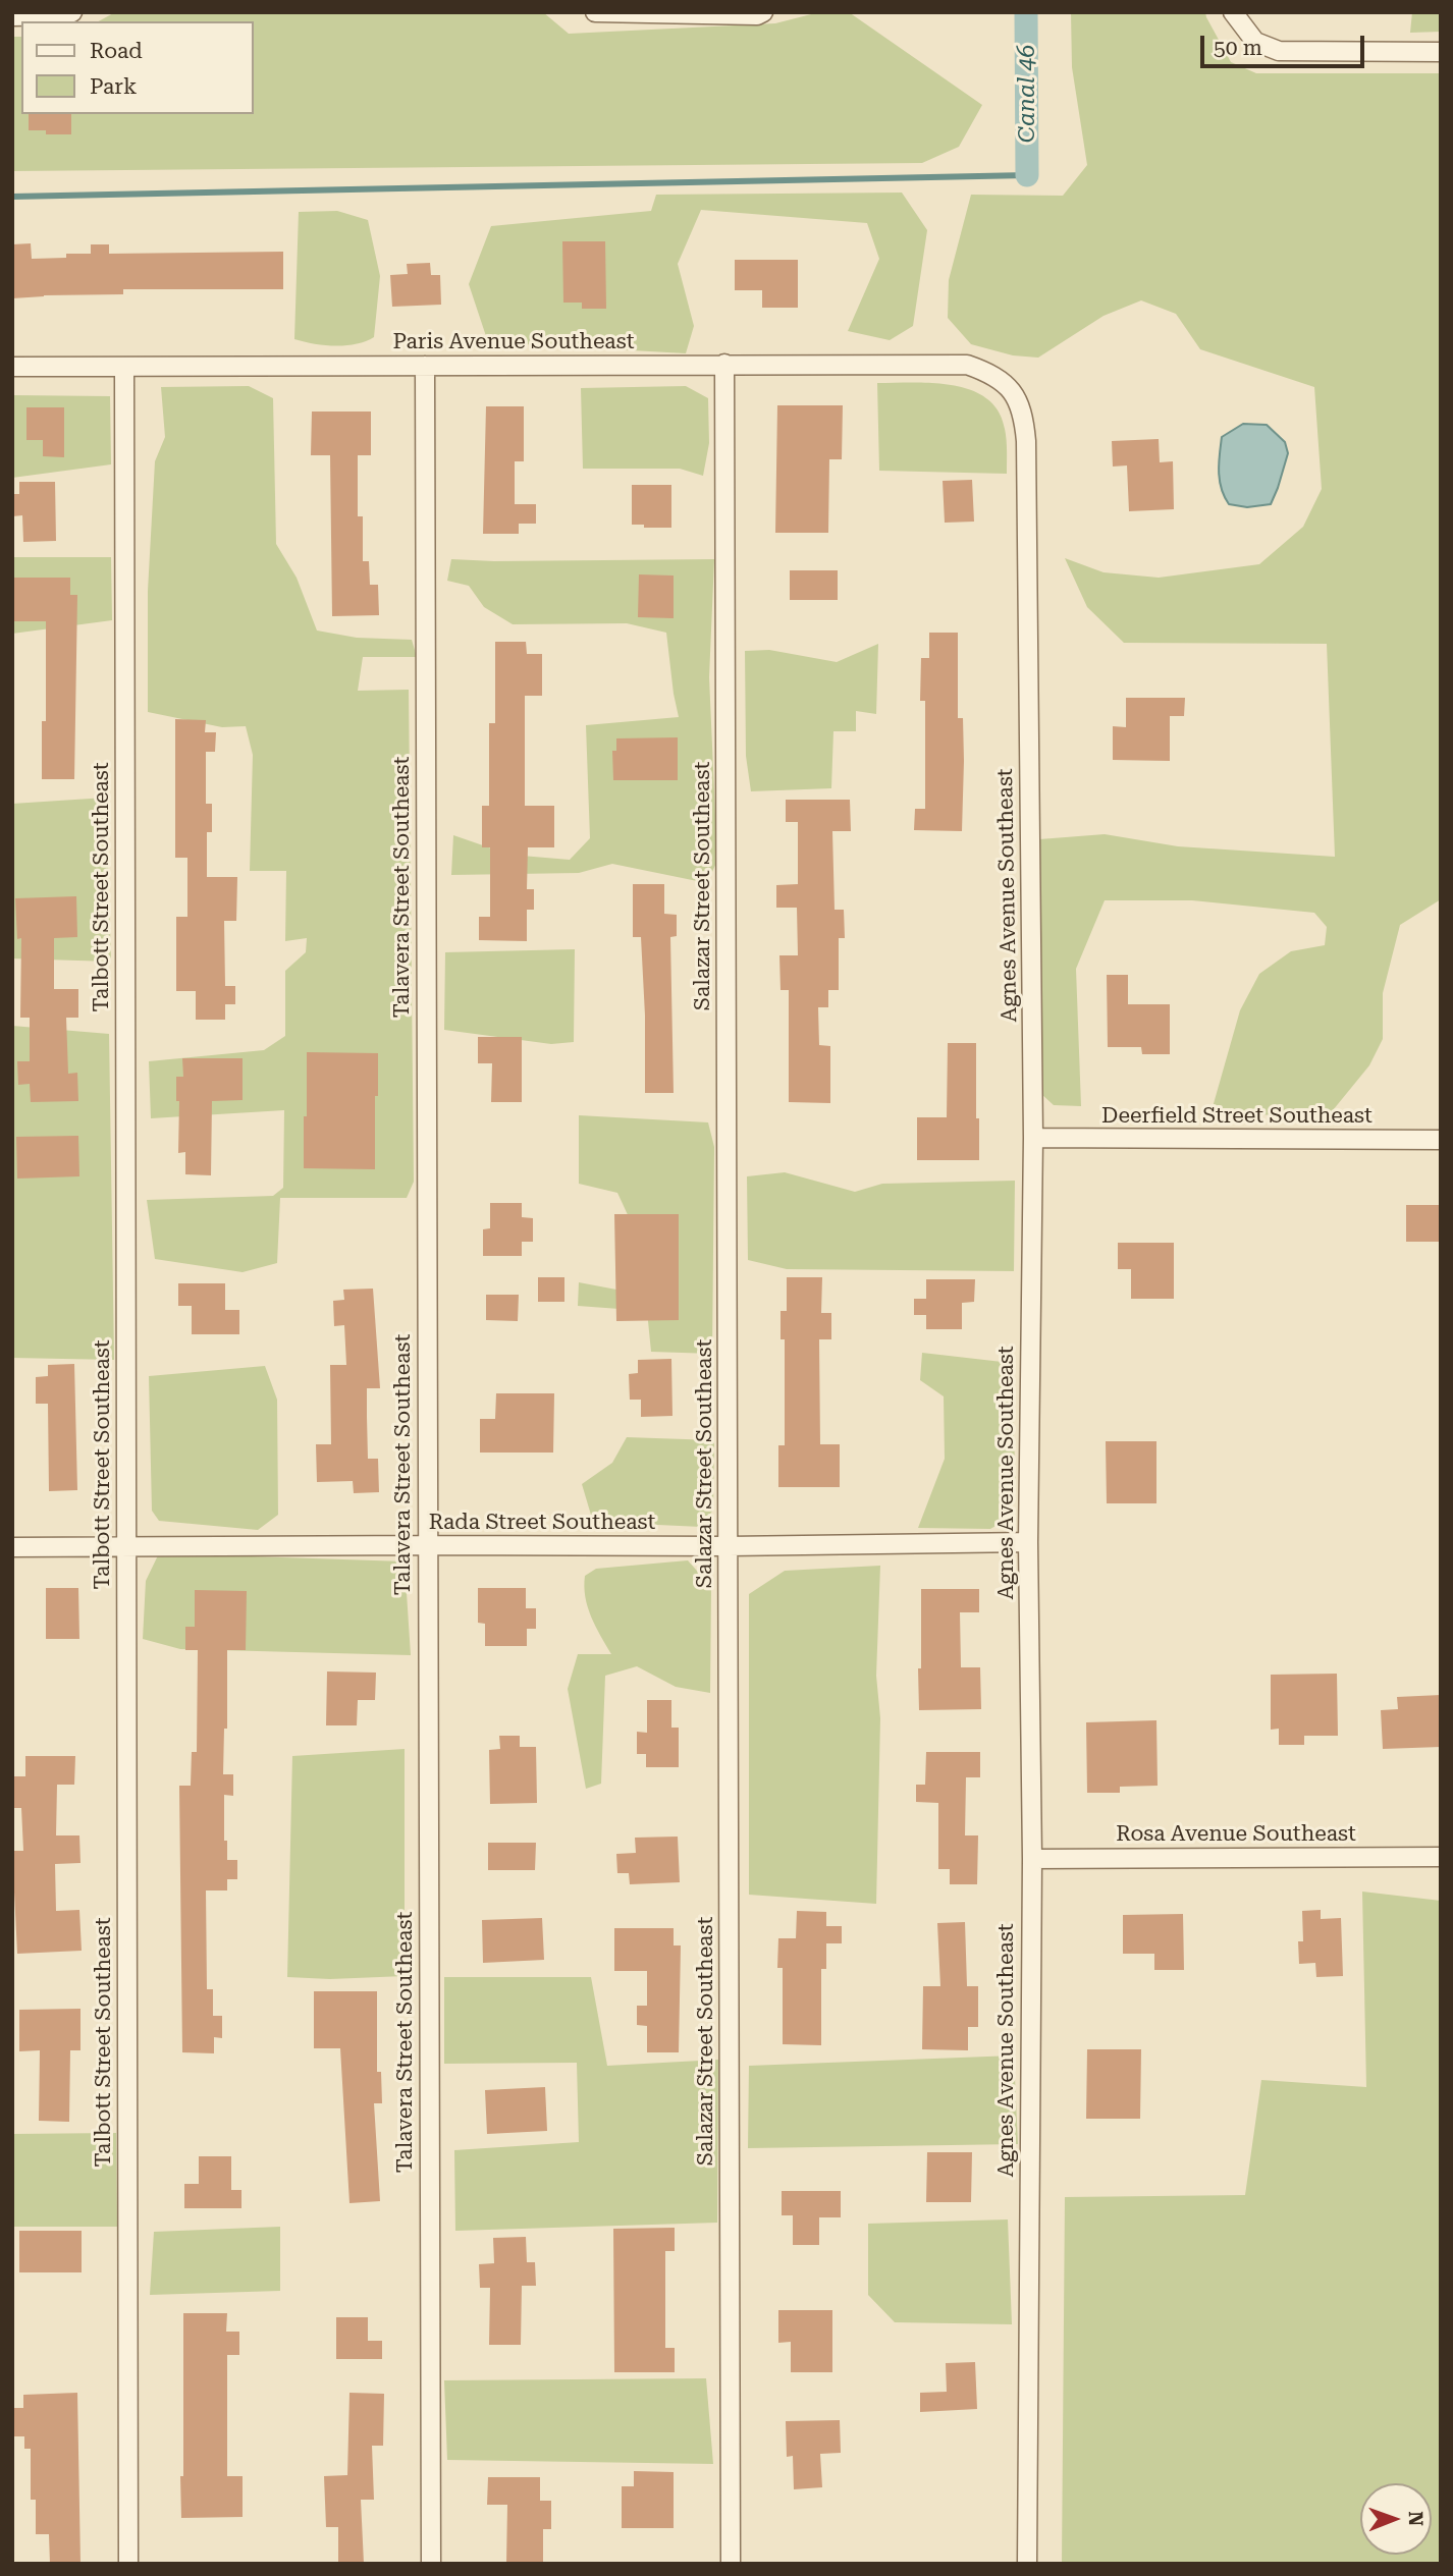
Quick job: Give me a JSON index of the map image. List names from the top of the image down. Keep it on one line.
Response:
{"streets":{"street":["Paris Avenue Southeast","Salazar Street Southeast","Talbott Street Southeast","Talavera Street Southeast","Agnes Avenue Southeast","Deerfield Street Southeast","Rada Street Southeast","Rosa Avenue Southeast"]},"crossings":[["Paris Avenue Southeast","Salazar Street Southeast"],["Paris Avenue Southeast","Talbott Street Southeast"],["Paris Avenue Southeast","Talavera Street Southeast"],["Paris Avenue Southeast","Agnes Avenue Southeast"],["Salazar Street Southeast","Rada Street Southeast"],["Talbott Street Southeast","Rada Street Southeast"],["Talavera Street Southeast","Rada Street Southeast"],["Agnes Avenue Southeast","Deerfield Street Southeast"],["Agnes Avenue Southeast","Rada Street Southeast"],["Agnes Avenue Southeast","Rosa Avenue Southeast"]],"water":["Canal 46"],"legend":["Road","Park"],"scale_bar":"50 m","north":"right"}
